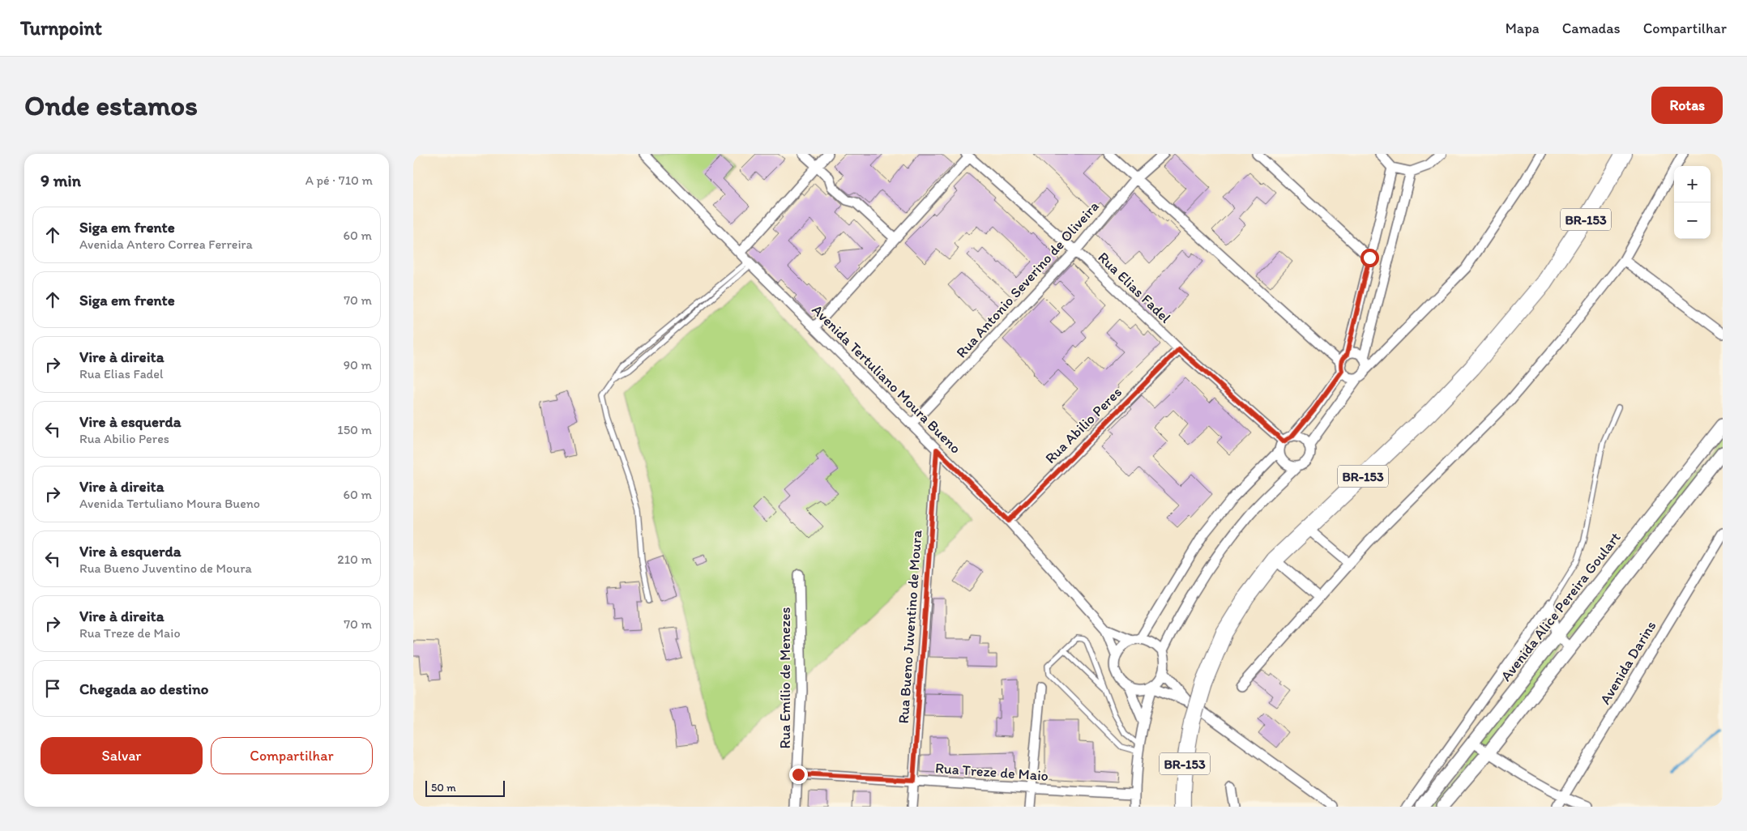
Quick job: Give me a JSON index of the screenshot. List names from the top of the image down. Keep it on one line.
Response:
{"streets":{"highway":["BR-153"],"street":["Rua Antonio Severino de Oliveira","Rua Elias Fadel","Avenida Tertuliano Moura Bueno","Rua Abilio Peres","Avenida Alice Pereira Goulart","Rua Bueno Juventino de Moura","Avenida Darins","Rua Emílio de Menezes","Rua Treze de Maio"]},"crossings":[["Rua Antonio Severino de Oliveira","Rua Elias Fadel"],["Rua Antonio Severino de Oliveira","Avenida Tertuliano Moura Bueno"],["Rua Elias Fadel","Rua Abilio Peres"],["Avenida Tertuliano Moura Bueno","Rua Abilio Peres"],["Avenida Tertuliano Moura Bueno","Rua Bueno Juventino de Moura"],["Rua Bueno Juventino de Moura","Rua Treze de Maio"],["Rua Emílio de Menezes","Rua Treze de Maio"]],"scale_bar":"50 m","page":{"header":"Turnpoint","nav":["Mapa","Camadas","Compartilhar"],"buttons":["Rotas",["Salvar","Compartilhar"]],"title":"Onde estamos","heading":["9 min","A pé · 710 m"],"map_buttons":["+","−"],"list":[["Siga em frente","Avenida Antero Correa Ferreira","60 m"],["Siga em frente","70 m"],["Vire à direita","Rua Elias Fadel","90 m"],["Vire à esquerda","Rua Abilio Peres","150 m"],["Vire à direita","Avenida Tertuliano Moura Bueno","60 m"],["Vire à esquerda","Rua Bueno Juventino de Moura","210 m"],["Vire à direita","Rua Treze de Maio","70 m"],"Chegada ao destino"],"scale":"50 m"}}
